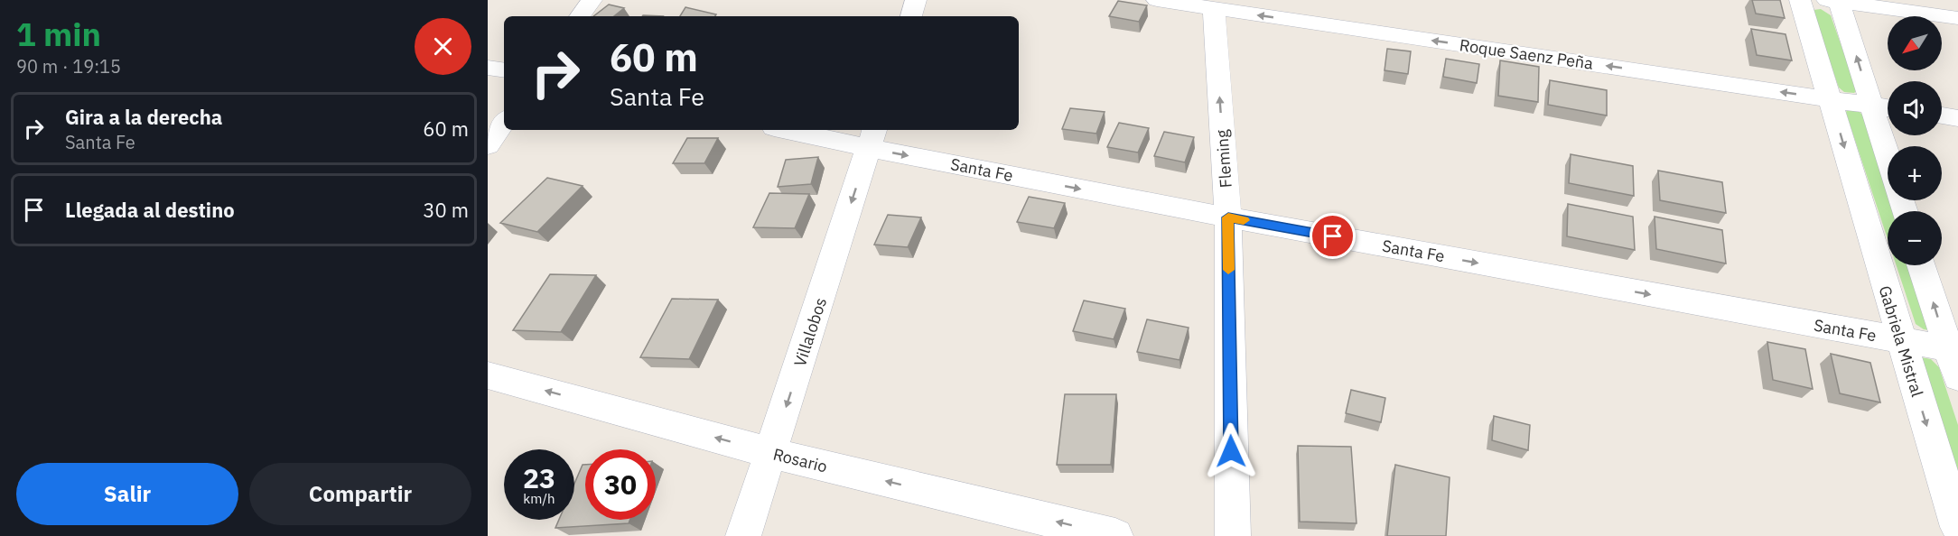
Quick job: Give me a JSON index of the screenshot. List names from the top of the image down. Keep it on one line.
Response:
{"streets":{"street":["Roque Saenz Peña","Fleming","Santa Fe","Villalobos","Gabriela Mistral","Rosario"]},"crossings":[["Roque Saenz Peña","Fleming"],["Roque Saenz Peña","Gabriela Mistral"],["Fleming","Santa Fe"],["Santa Fe","Villalobos"],["Santa Fe","Gabriela Mistral"],["Villalobos","Rosario"]],"one_way":["Roque Saenz Peña","Fleming","Santa Fe","Villalobos","Rosario"],"north":"bottom left","page":{"heading":["1 min","90 m · 19:15"],"map_buttons":["+","−"],"turn":["60 m","Santa Fe"],"list":[{"name":"Gira a la derecha","note":"Santa Fe","value":"60 m"},{"name":"Llegada al destino","value":"30 m"}],"speed":"23 km/h","limit":"30","buttons":["Salir","Compartir"]}}
